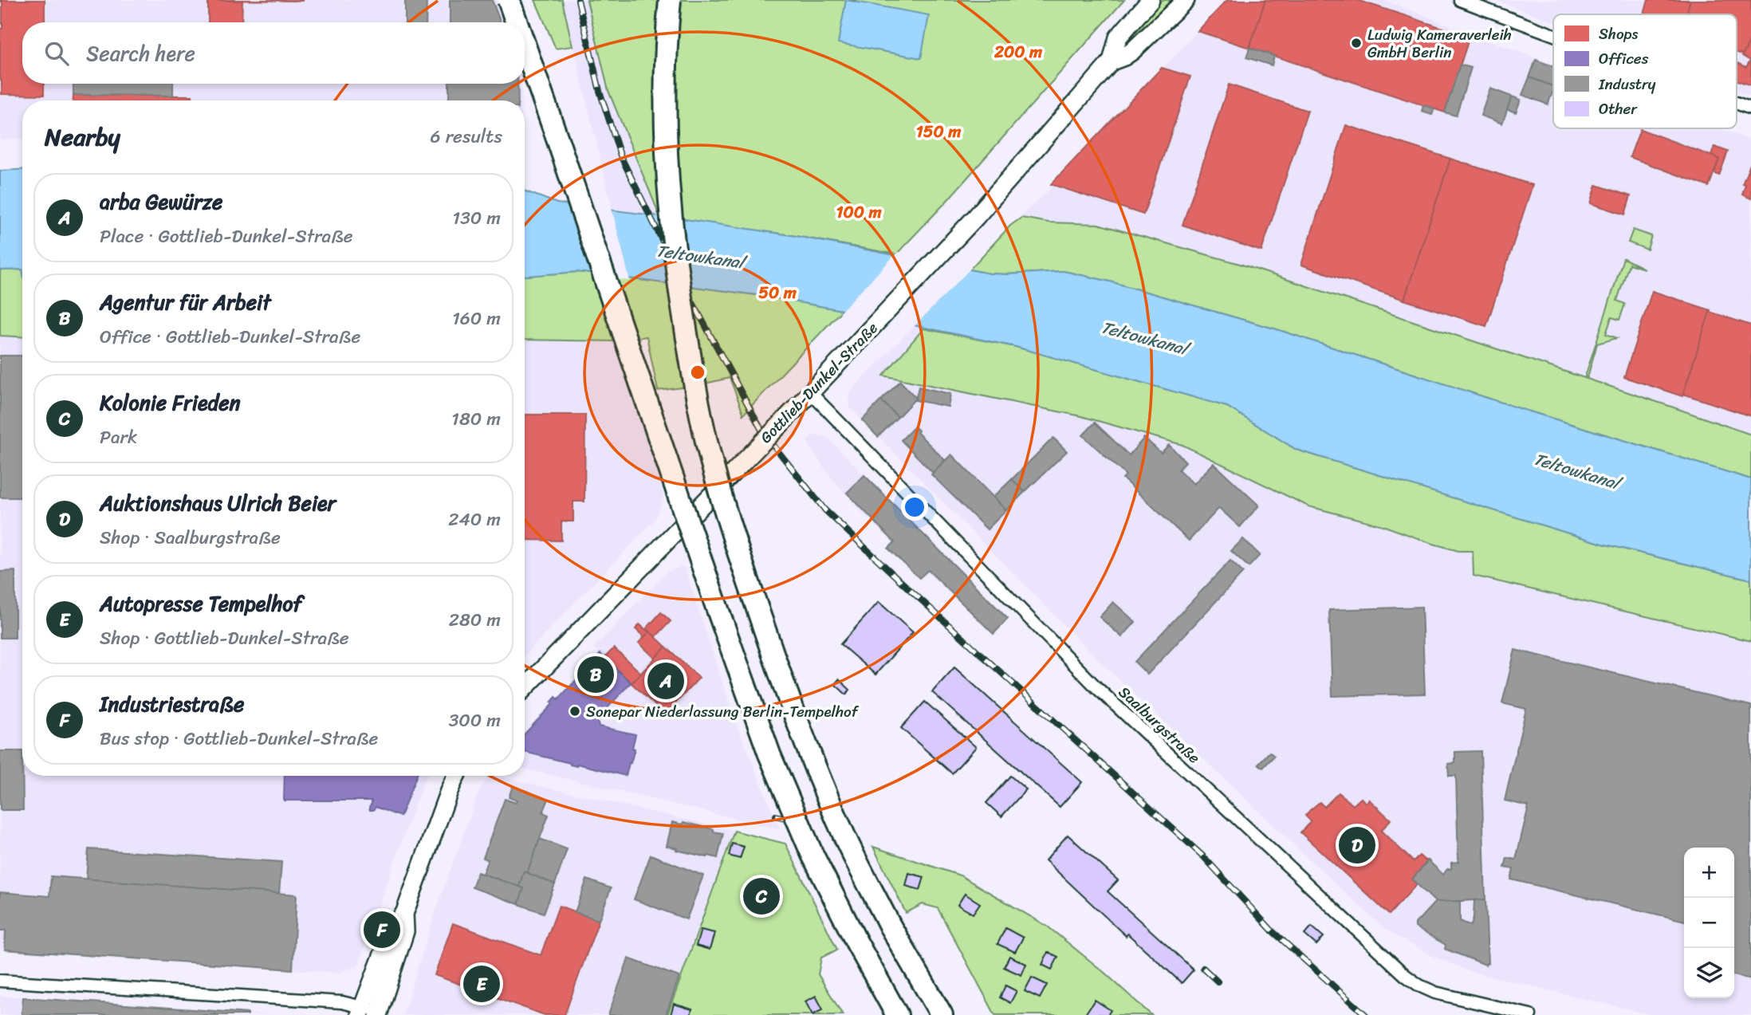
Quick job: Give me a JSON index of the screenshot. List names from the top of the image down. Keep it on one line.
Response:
{"streets":{"street":["Gottlieb-Dunkel-Straße","Saalburgstraße"]},"crossings":[["Gottlieb-Dunkel-Straße","Saalburgstraße"]],"water":["Teltowkanal"],"places":["Ludwig Kameraverleih GmbH Berlin","Sonepar Niederlassung Berlin-Tempelhof"],"legend":["Shops","Offices","Industry","Other"],"page":{"search":"Search here","heading":["Nearby","6 results"],"list":[{"mark":"A","name":"arba Gewürze","note":"Place · Gottlieb-Dunkel-Straße","value":"130 m"},{"mark":"B","name":"Agentur für Arbeit","note":"Office · Gottlieb-Dunkel-Straße","value":"160 m"},{"mark":"C","name":"Kolonie Frieden","note":"Park","value":"180 m"},{"mark":"D","name":"Auktionshaus Ulrich Beier","note":"Shop · Saalburgstraße","value":"240 m"},{"mark":"E","name":"Autopresse Tempelhof","note":"Shop · Gottlieb-Dunkel-Straße","value":"280 m"},{"mark":"F","name":"Industriestraße","note":"Bus stop · Gottlieb-Dunkel-Straße","value":"300 m"}],"pins":["B","A","D","C","F","E"],"map_buttons":["+","−"]},"rings":["200 m","150 m","100 m","50 m"]}
